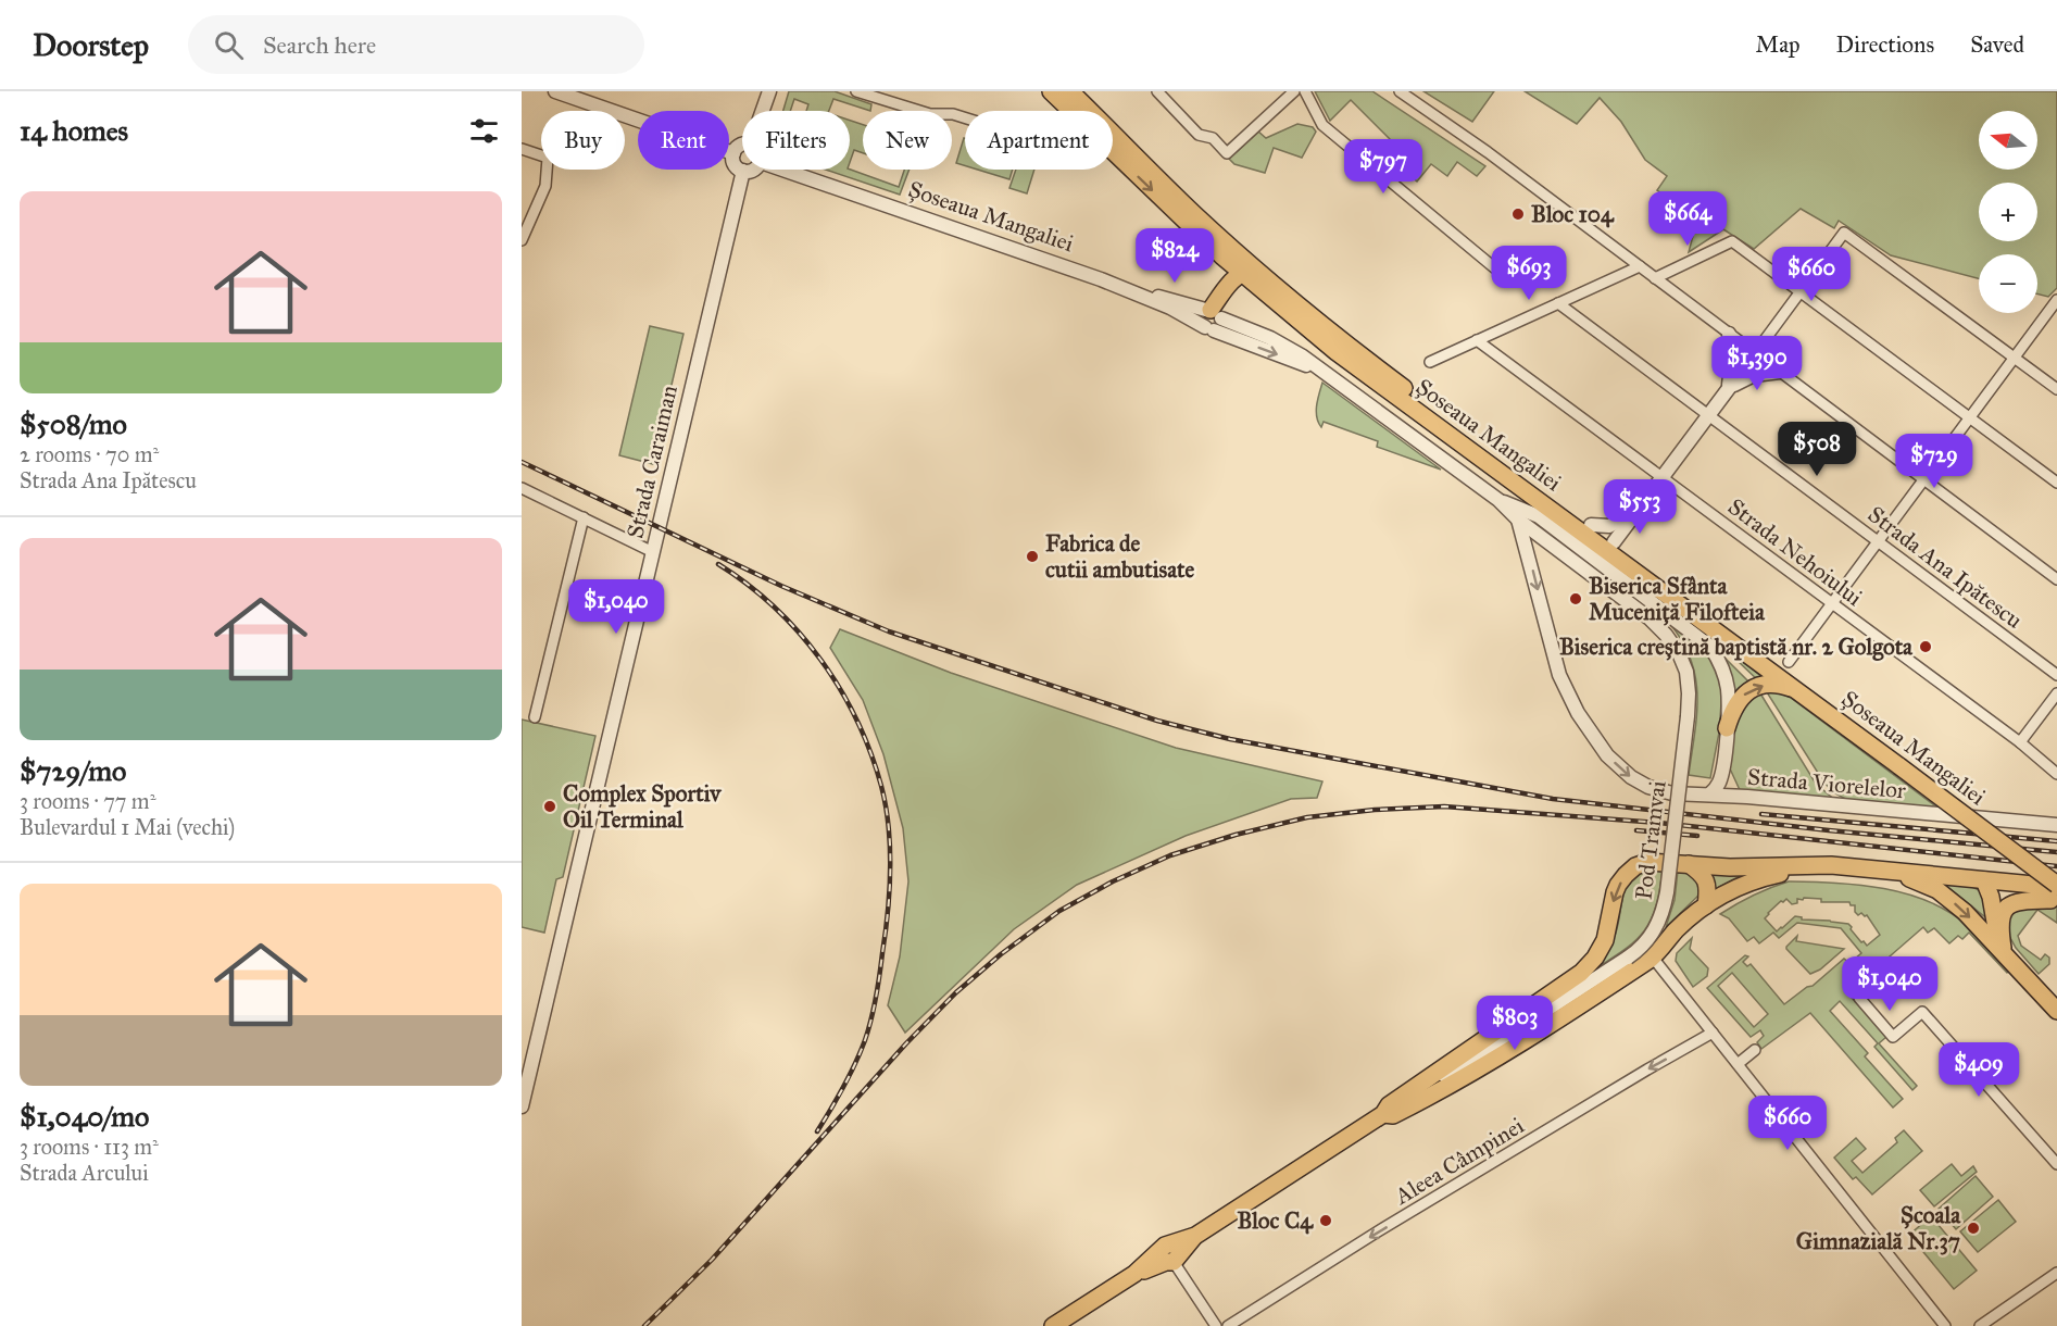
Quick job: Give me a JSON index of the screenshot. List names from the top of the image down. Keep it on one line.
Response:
{"streets":{"main road":["Șoseaua Mangaliei"],"street":["Strada Caraiman","Strada Nehoiului","Strada Ana Ipătescu","Strada Viorelelor","Pod Tramvai","Aleea Câmpinei"]},"crossings":[["Șoseaua Mangaliei","Strada Viorelelor"],["Șoseaua Mangaliei","Pod Tramvai"]],"one_way":["Aleea Câmpinei"],"places":["Bloc 104","Fabrica de cutii ambutisate","Biserica Sfânta Muceniță Filofteia","Biserica creștină baptistă nr. 2 Golgota","Complex Sportiv Oil Terminal","Bloc C4","Școala Gimnazială Nr.37"],"north":"left","page":{"header":"Doorstep","search":"Search here","nav":["Map","Directions","Saved"],"heading":"14 homes","map_buttons":["+","−"],"chip":["Buy","Rent","Filters","New","Apartment"],"price":["$797","$664","$824","$693","$660","$1,390","$508","$729","$553","$1,040","$1,040","$803","$409","$660"],"list":[{"name":"$508/mo","note":"2 rooms · 70 m² · Strada Ana Ipătescu"},{"name":"$729/mo","note":"3 rooms · 77 m² · Bulevardul 1 Mai (vechi)"},{"name":"$1,040/mo","note":"3 rooms · 113 m² · Strada Arcului"}]}}
